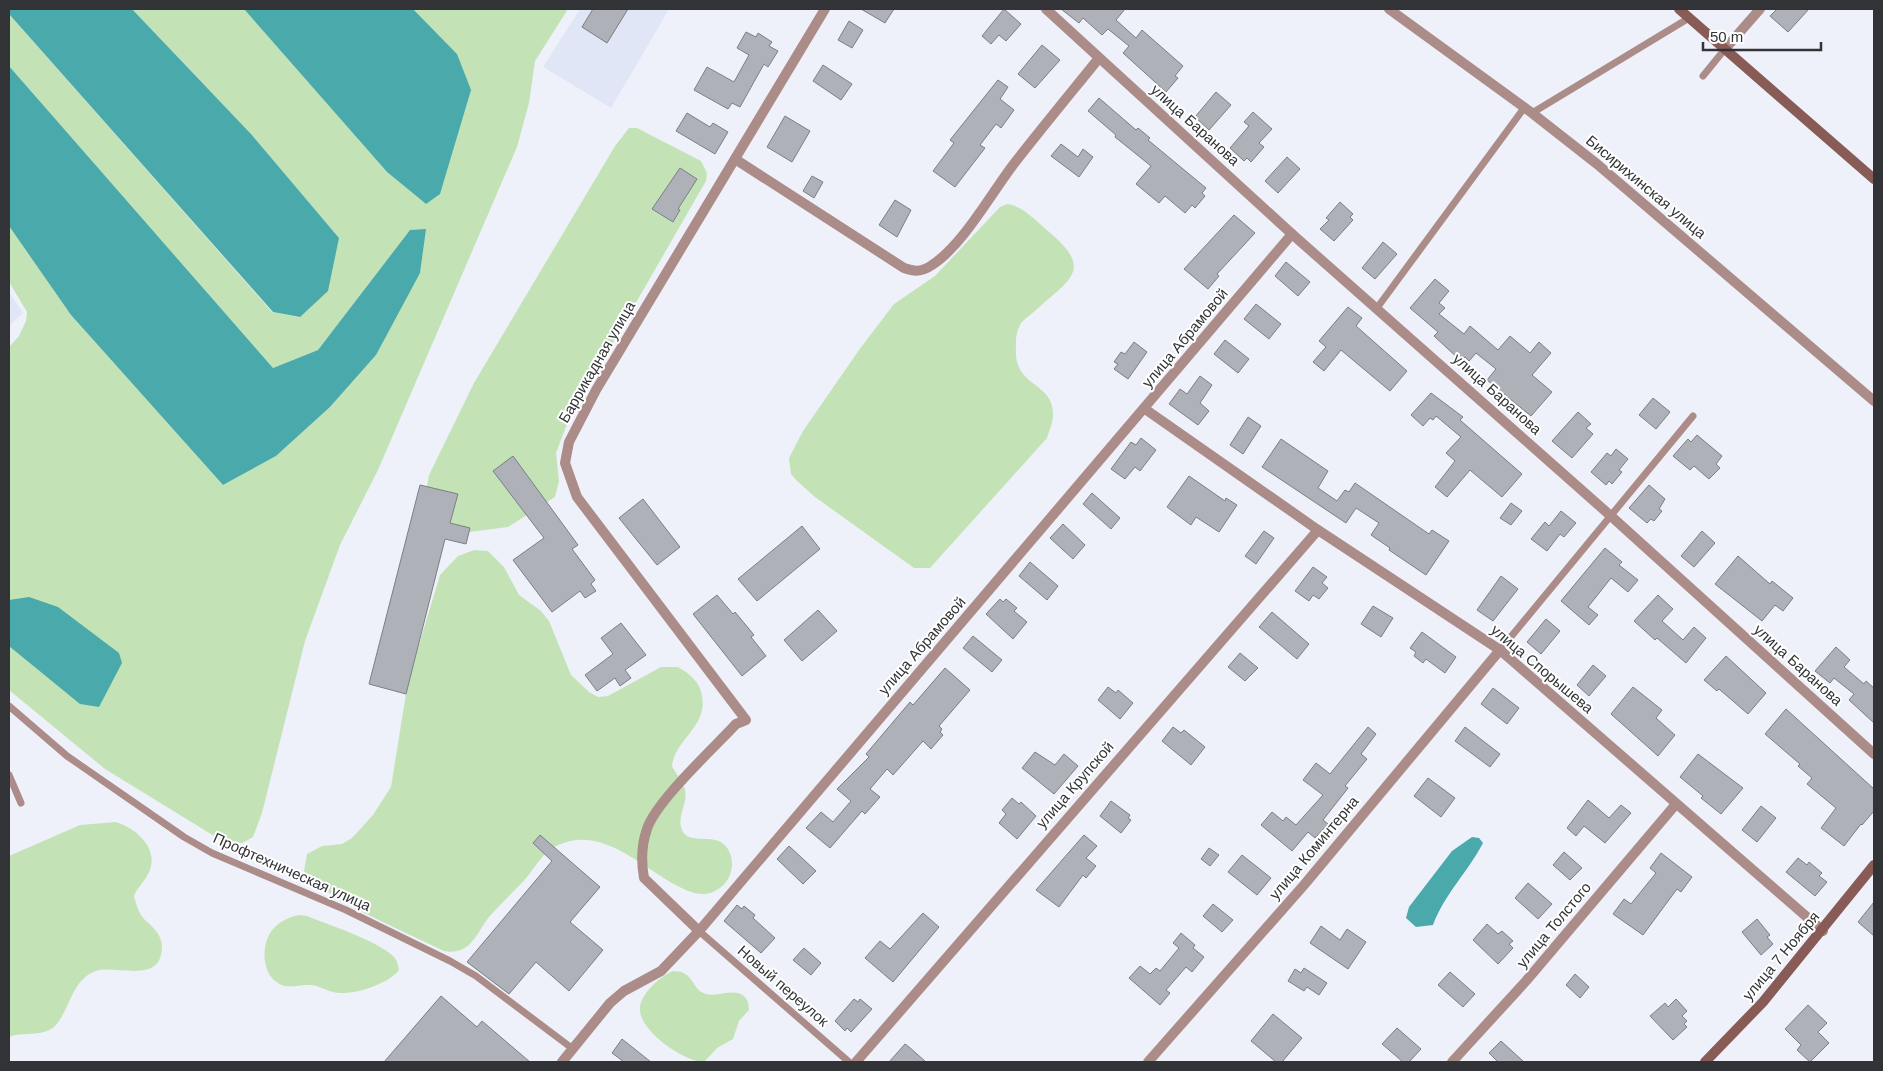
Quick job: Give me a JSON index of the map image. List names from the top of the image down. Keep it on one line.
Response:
{"streets":{"street":["улица Баранова","Бисирихинская улица","улица Абрамовой","Баррикадная улица","улица Спорышева","улица Крупской","улица Коминтерна","улица Толстого","улица 7 Ноября"],"lane":["Профтехническая улица","Новый переулок"]},"crossings":[["улица Баранова","улица Абрамовой"],["улица Абрамовой","Баррикадная улица"],["улица Абрамовой","улица Спорышева"],["улица Абрамовой","Профтехническая улица"],["улица Абрамовой","Новый переулок"],["Баррикадная улица","Новый переулок"],["улица Спорышева","улица Крупской"],["улица Спорышева","улица Коминтерна"],["улица Спорышева","улица Толстого"],["улица Спорышева","улица 7 Ноября"]],"scale_bar":"50 m"}
